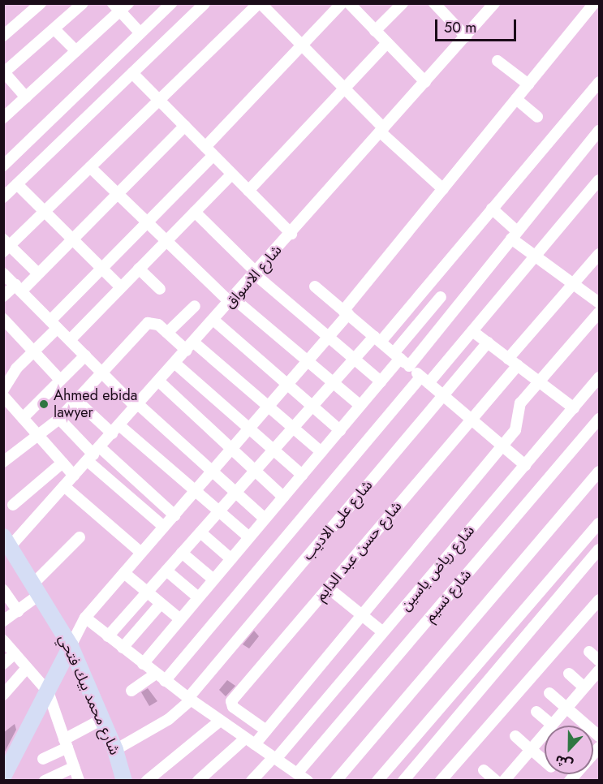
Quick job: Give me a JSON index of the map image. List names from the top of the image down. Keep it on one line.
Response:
{"streets":{"street":["شارع الاسواق","شارع على الاديب","شارع حسن عبد الدايم","شارع رياض ياسين","شارع نسيم","شارع محمد بيك فتحي"]},"crossings":[["شارع الاسواق","شارع محمد بيك فتحي"],["شارع على الاديب","شارع محمد بيك فتحي"]],"places":["Ahmed ebida lawyer"],"scale_bar":"50 m","north":"bottom"}
